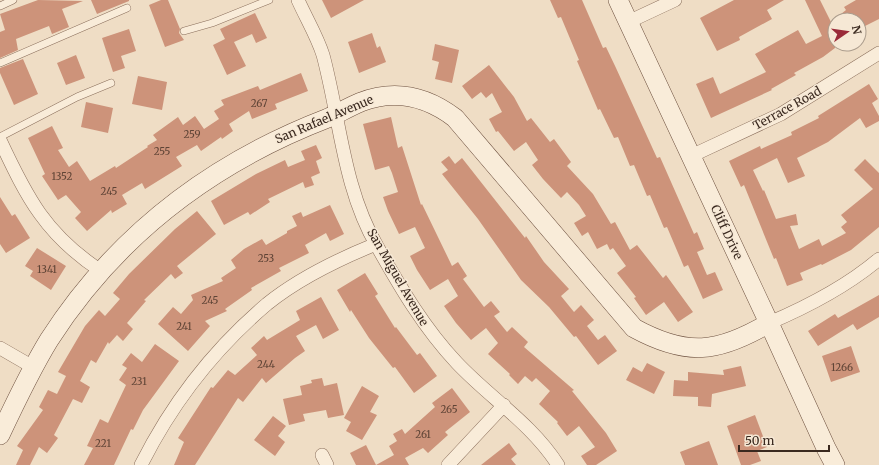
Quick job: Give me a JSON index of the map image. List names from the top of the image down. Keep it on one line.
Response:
{"streets":{"street":["Terrace Road","San Rafael Avenue","Cliff Drive","San Miguel Avenue"]},"crossings":[["Terrace Road","Cliff Drive"],["San Rafael Avenue","Cliff Drive"],["San Rafael Avenue","San Miguel Avenue"]],"house_numbers":["267","259","255","1352","245","253","1341","245","241","244","1266","231","265","261","221"],"scale_bar":"50 m","north":"right"}
